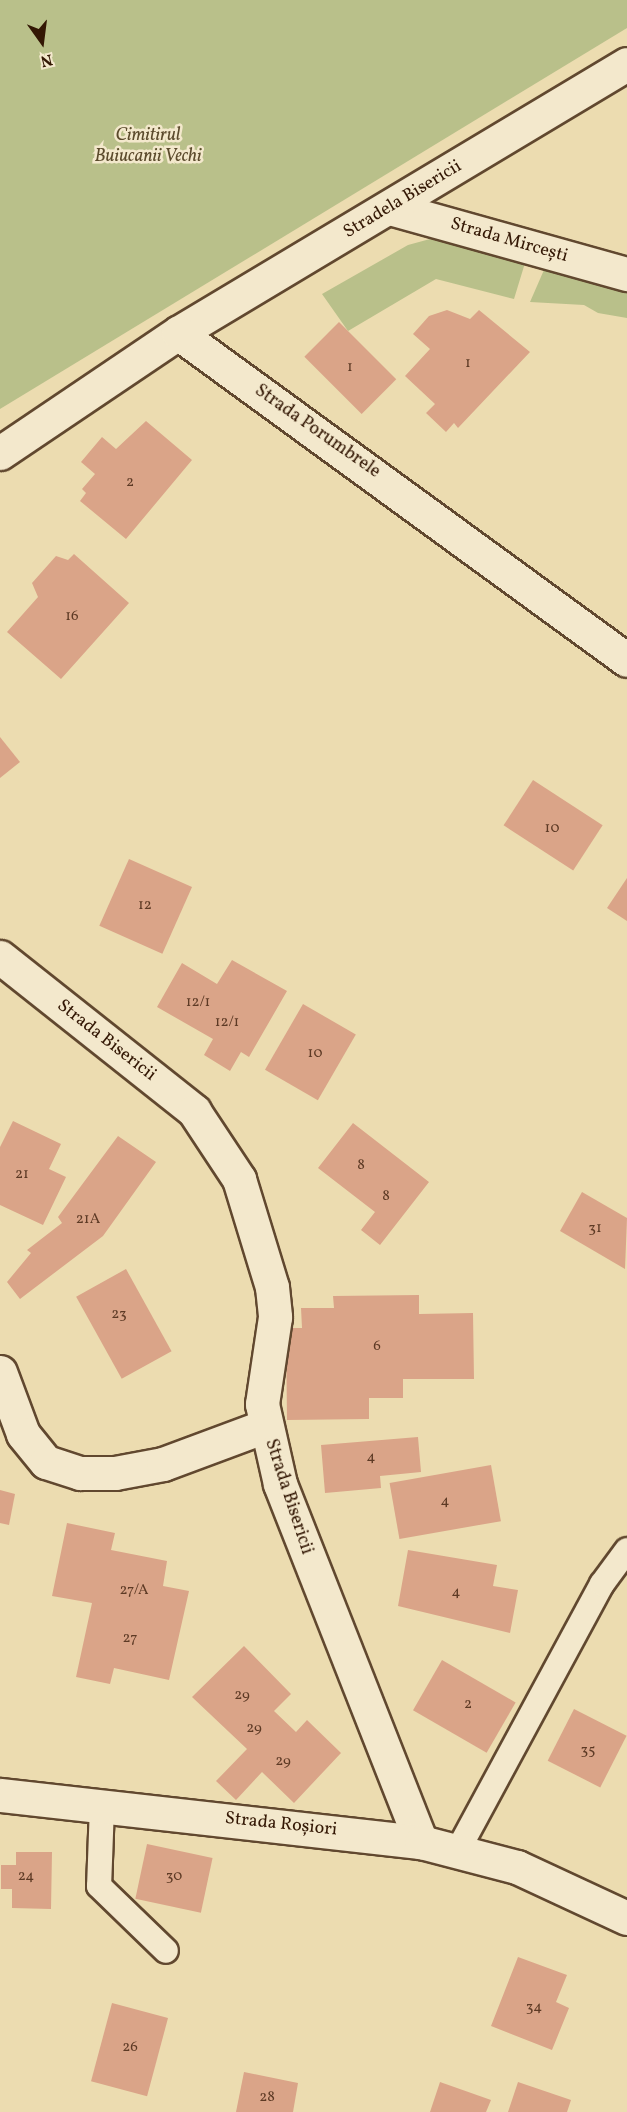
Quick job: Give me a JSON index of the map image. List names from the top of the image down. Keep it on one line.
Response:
{"streets":{"street":["Stradela Bisericii","Strada Mircești","Strada Porumbrele","Strada Bisericii","Strada Roșiori"]},"crossings":[["Stradela Bisericii","Strada Mircești"],["Stradela Bisericii","Strada Porumbrele"],["Strada Bisericii","Strada Roșiori"]],"parks":["Cimitirul Buiucanii Vechi"],"house_numbers":["1","1","2","16","10","12","12/1","12/1","10","8","21","8","21A","31","23","6","4","4","27/A","4","27","29","2","29","35","29","24","30","34","26","28"],"north":"bottom"}
